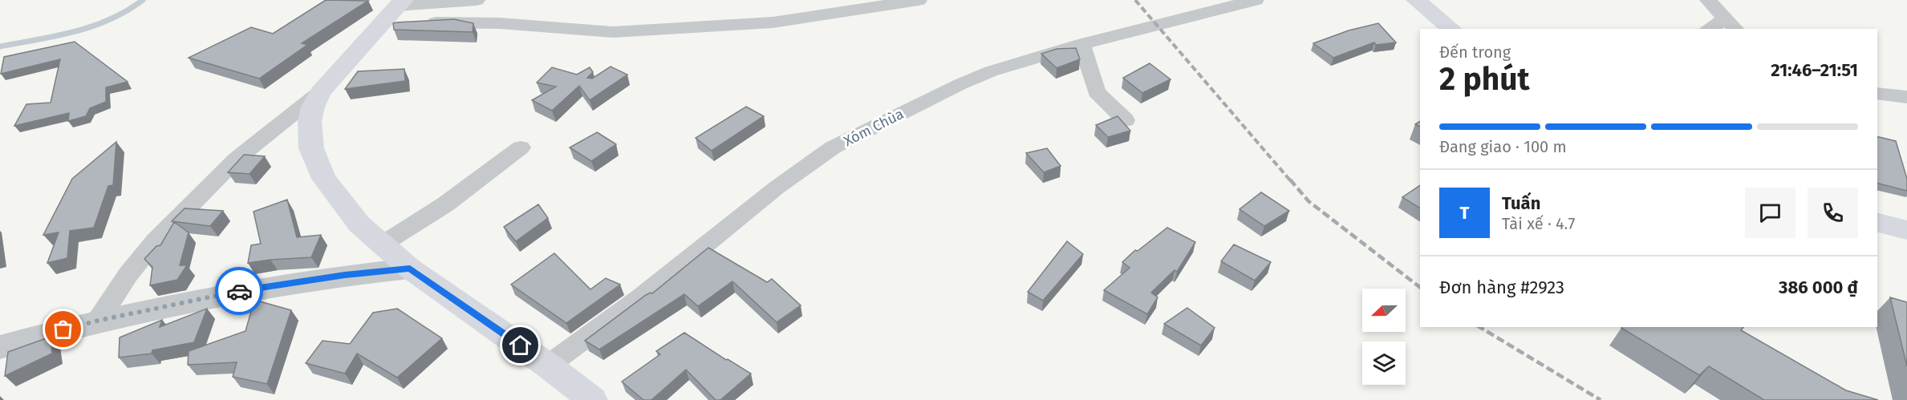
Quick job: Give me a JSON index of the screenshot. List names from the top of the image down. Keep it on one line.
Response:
{"streets":{"street":["Xóm Chùa"]},"north":"left","page":{"heading":["2 phút","Đến trong","21:46–21:51"],"panel":["Tuấn","Tài xế · 4.7","Đơn hàng #2923","386 000 ₫"],"bar":"Đang giao · 100 m","round":"T"}}
